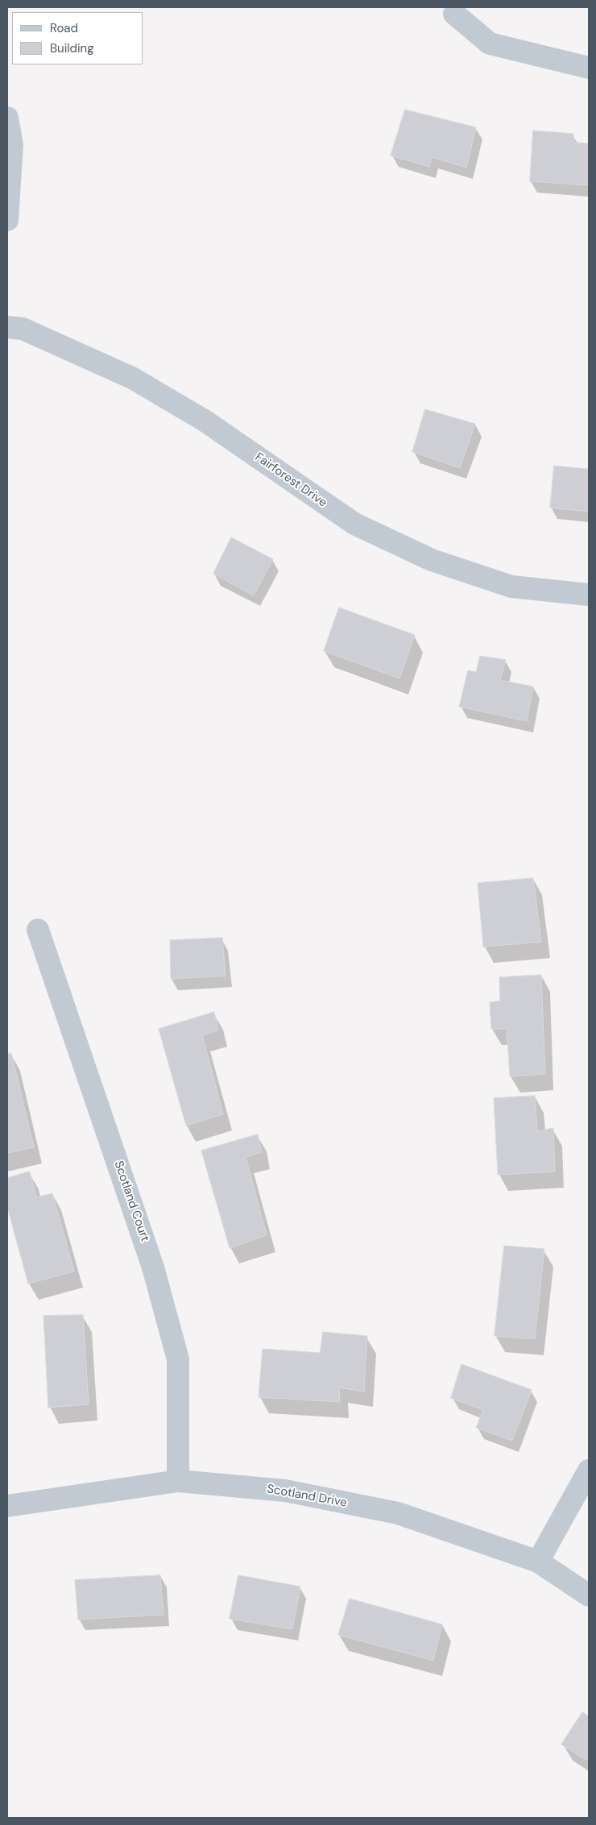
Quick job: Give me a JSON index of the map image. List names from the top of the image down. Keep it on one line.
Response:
{"streets":{"street":["Fairforest Drive","Scotland Court","Scotland Drive"]},"crossings":[["Scotland Court","Scotland Drive"]],"legend":["Road","Building"]}
